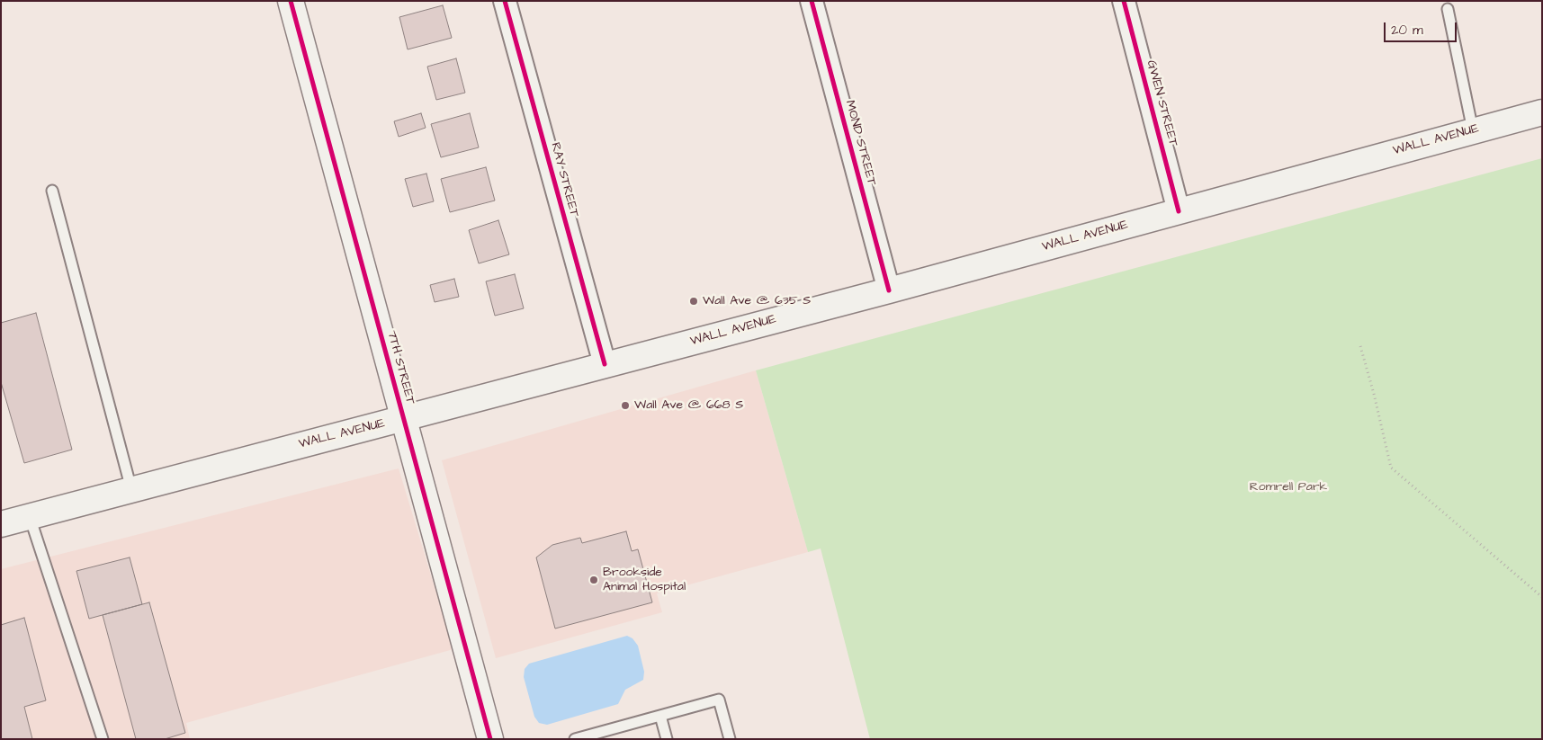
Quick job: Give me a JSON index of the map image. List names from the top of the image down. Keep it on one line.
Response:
{"streets":{"main road":["WALL AVENUE","7TH STREET"],"street":["GWEN STREET","MOND STREET","RAY STREET"]},"crossings":[["GWEN STREET","WALL AVENUE"],["WALL AVENUE","MOND STREET"],["WALL AVENUE","RAY STREET"],["WALL AVENUE","7TH STREET"]],"parks":["Romrell Park"],"places":["Wall Ave @ 635 S","Wall Ave @ 668 S","Brookside Animal Hospital"],"scale_bar":"20 m"}
